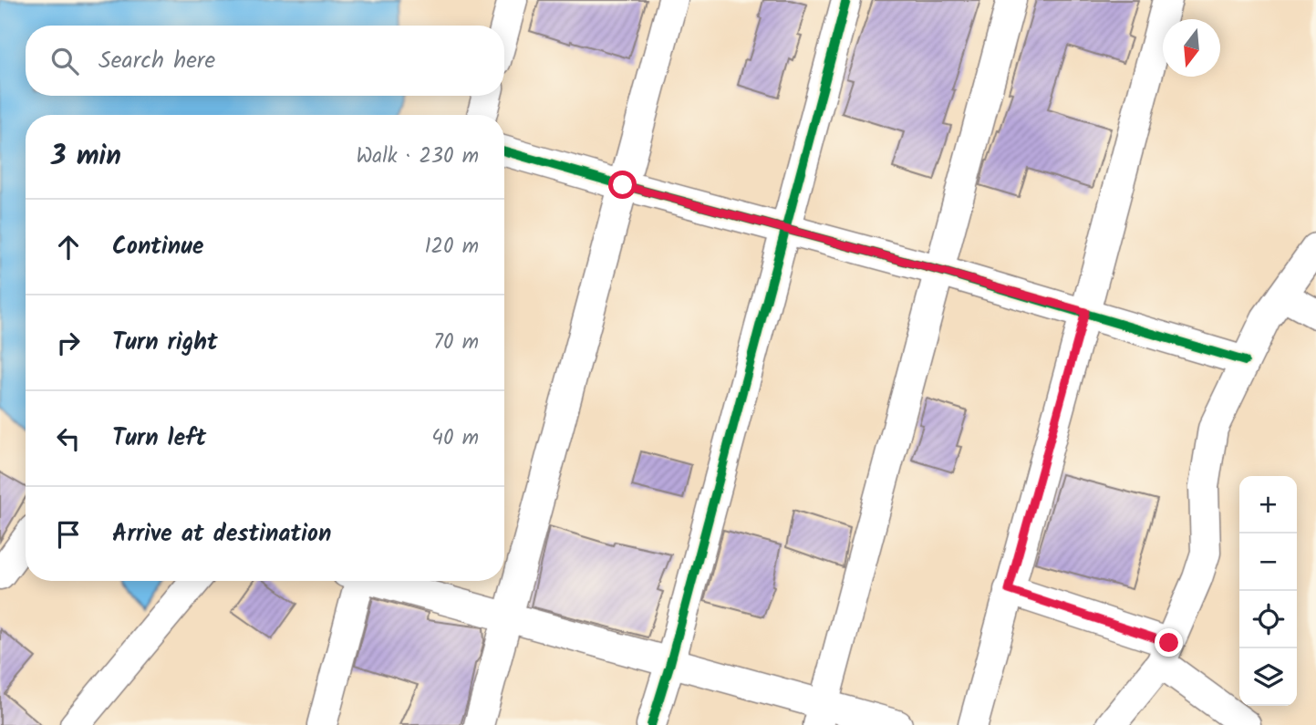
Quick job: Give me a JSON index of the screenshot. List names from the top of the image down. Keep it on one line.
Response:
{"north":"bottom","page":{"search":"Search here","heading":["3 min","Walk · 230 m"],"list":[["Continue","120 m"],["Turn right","70 m"],["Turn left","40 m"],"Arrive at destination"],"map_buttons":["+","−"]}}
